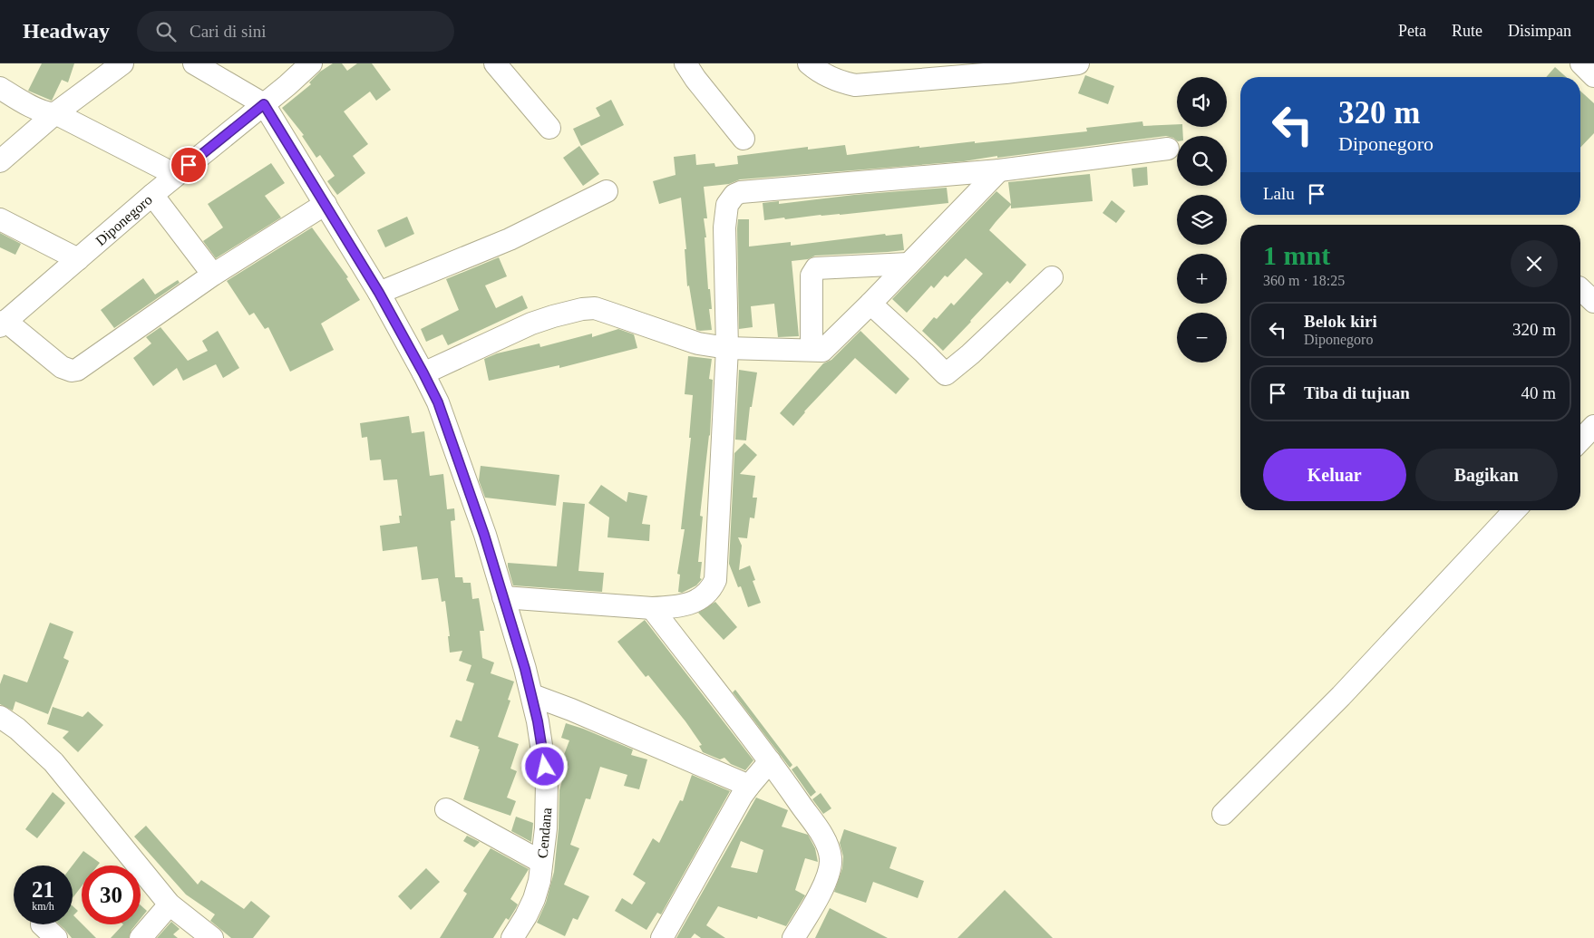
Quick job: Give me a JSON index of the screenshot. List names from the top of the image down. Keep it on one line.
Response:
{"streets":{"street":["Diponegoro","Cendana"]},"crossings":[["Diponegoro","Cendana"]],"page":{"header":"Headway","search":"Cari di sini","nav":["Peta","Rute","Disimpan"],"map_buttons":["+","−"],"turn":["320 m","Diponegoro"],"then":"Lalu","heading":["1 mnt","360 m · 18:25"],"list":[{"name":"Belok kiri","note":"Diponegoro","value":"320 m"},{"name":"Tiba di tujuan","value":"40 m"}],"buttons":["Keluar","Bagikan"],"speed":"21 km/h","limit":"30"}}
